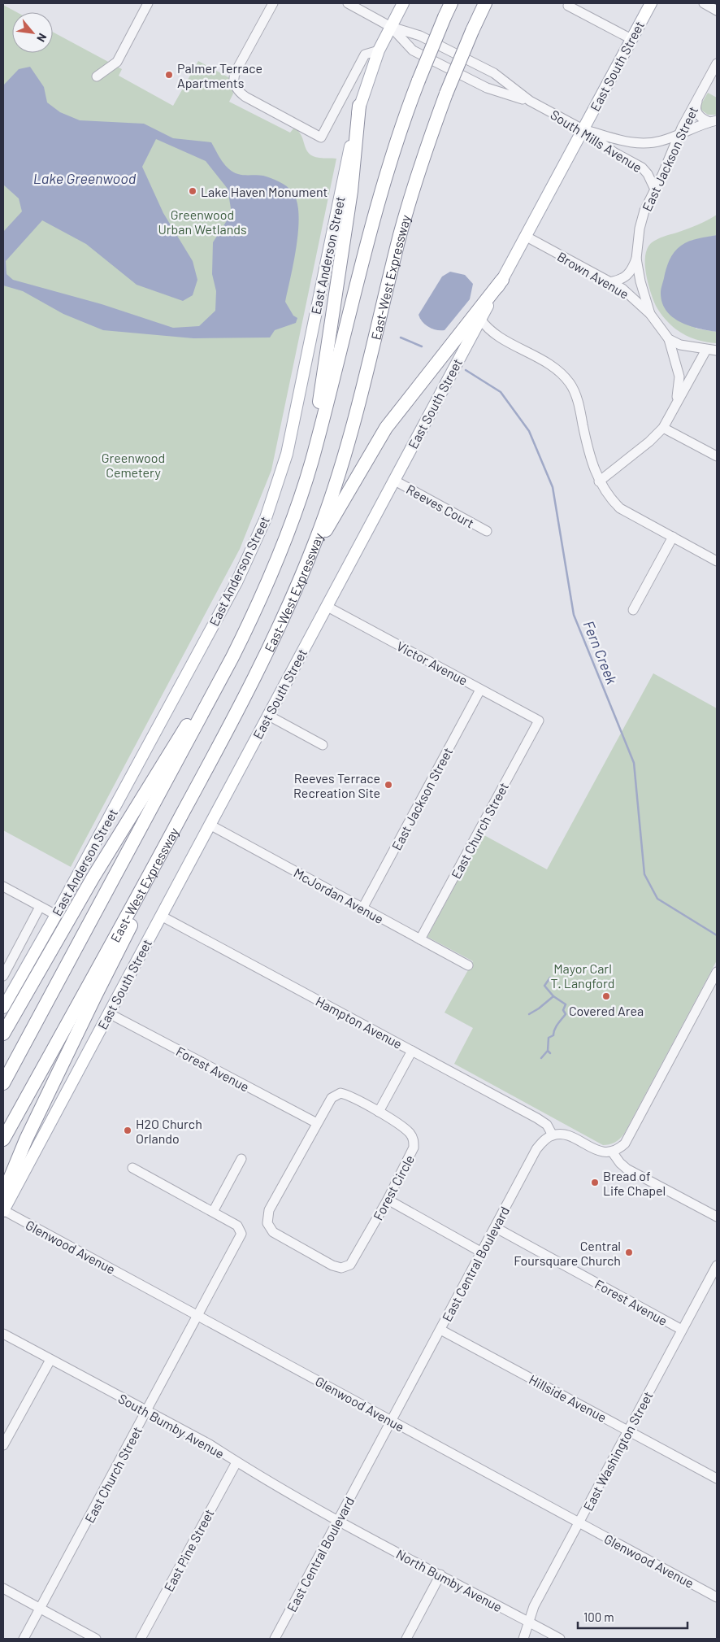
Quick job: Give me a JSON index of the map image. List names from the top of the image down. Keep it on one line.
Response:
{"streets":{"highway":["East-West Expressway"],"main road":["East South Street","East Anderson Street"],"street":["South Mills Avenue","East Jackson Street","Brown Avenue","Reeves Court","Victor Avenue","East Church Street","McJordan Avenue","Hampton Avenue","Forest Avenue","Forest Circle","Glenwood Avenue","East Central Boulevard","Hillside Avenue","South Bumby Avenue","East Washington Street","East Pine Street","North Bumby Avenue"]},"crossings":[["East South Street","South Mills Avenue"],["East South Street","Brown Avenue"],["East South Street","Reeves Court"],["East South Street","Victor Avenue"],["East South Street","McJordan Avenue"],["East South Street","Hampton Avenue"],["East South Street","Forest Avenue"],["East South Street","Glenwood Avenue"],["South Mills Avenue","East Jackson Street"],["South Mills Avenue","East Anderson Street"],["East Jackson Street","Brown Avenue"],["East Jackson Street","Victor Avenue"],["East Jackson Street","McJordan Avenue"],["Victor Avenue","East Church Street"],["East Church Street","McJordan Avenue"],["East Church Street","Glenwood Avenue"],["East Church Street","South Bumby Avenue"],["Hampton Avenue","East Central Boulevard"],["Forest Avenue","Forest Circle"],["Forest Avenue","East Central Boulevard"],["Forest Avenue","East Washington Street"],["Glenwood Avenue","East Central Boulevard"],["Glenwood Avenue","East Washington Street"],["East Central Boulevard","Hillside Avenue"],["East Central Boulevard","South Bumby Avenue"],["East Central Boulevard","North Bumby Avenue"],["Hillside Avenue","East Washington Street"],["South Bumby Avenue","East Pine Street"],["South Bumby Avenue","North Bumby Avenue"],["East Washington Street","North Bumby Avenue"]],"water":["Lake Greenwood","Fern Creek"],"parks":["Greenwood Urban Wetlands","Greenwood Cemetery","Mayor Carl T. Langford"],"places":["Palmer Terrace Apartments","Lake Haven Monument","Reeves Terrace Recreation Site","Covered Area","H2O Church Orlando","Bread of Life Chapel","Central Foursquare Church"],"scale_bar":"100 m","north":"bottom right"}
